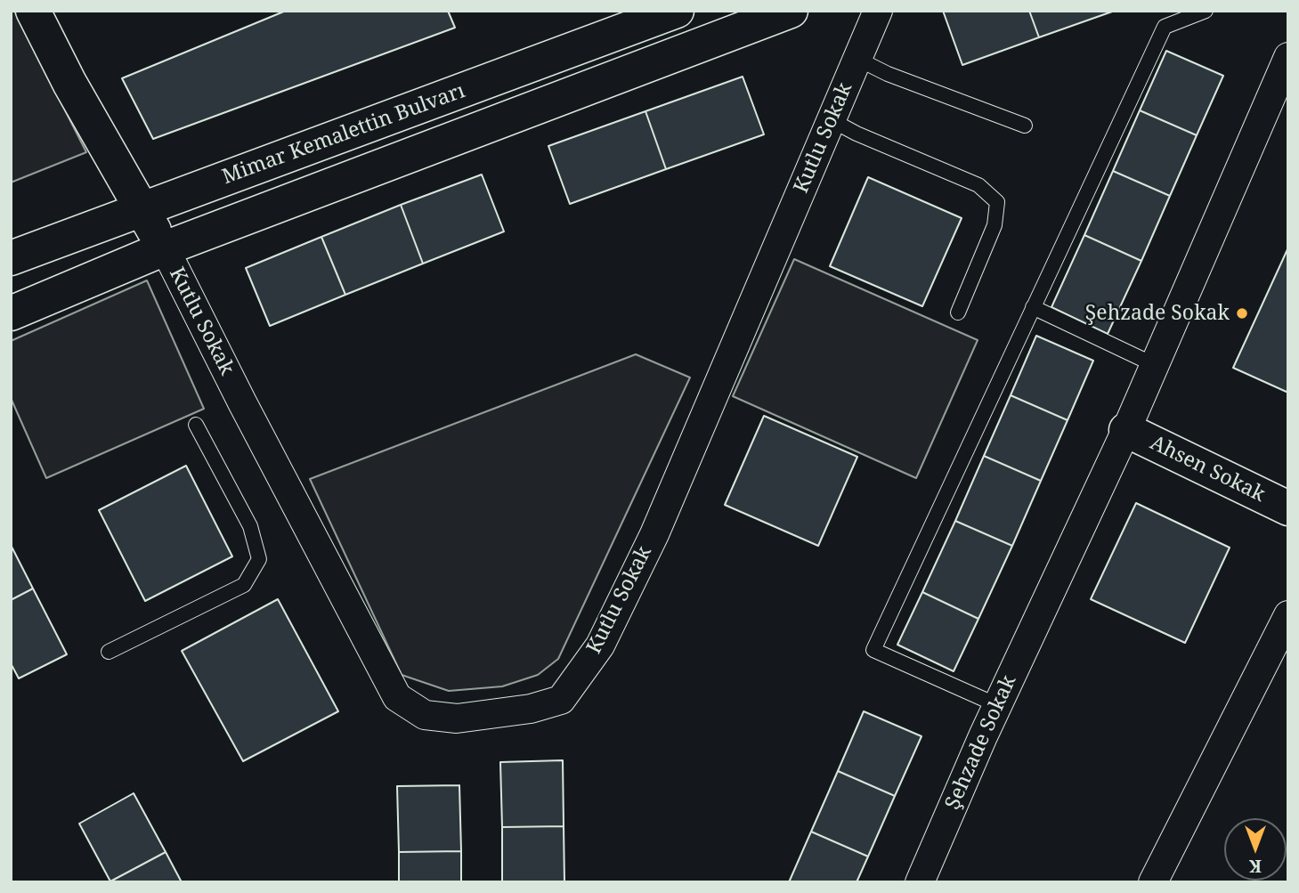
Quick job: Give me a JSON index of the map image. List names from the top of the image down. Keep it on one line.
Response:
{"streets":{"main road":["Mimar Kemalettin Bulvarı","Ahsen Sokak"],"street":["Kutlu Sokak","Şehzade Sokak"]},"crossings":[["Ahsen Sokak","Şehzade Sokak"]],"places":["Şehzade Sokak"],"north":"bottom"}
